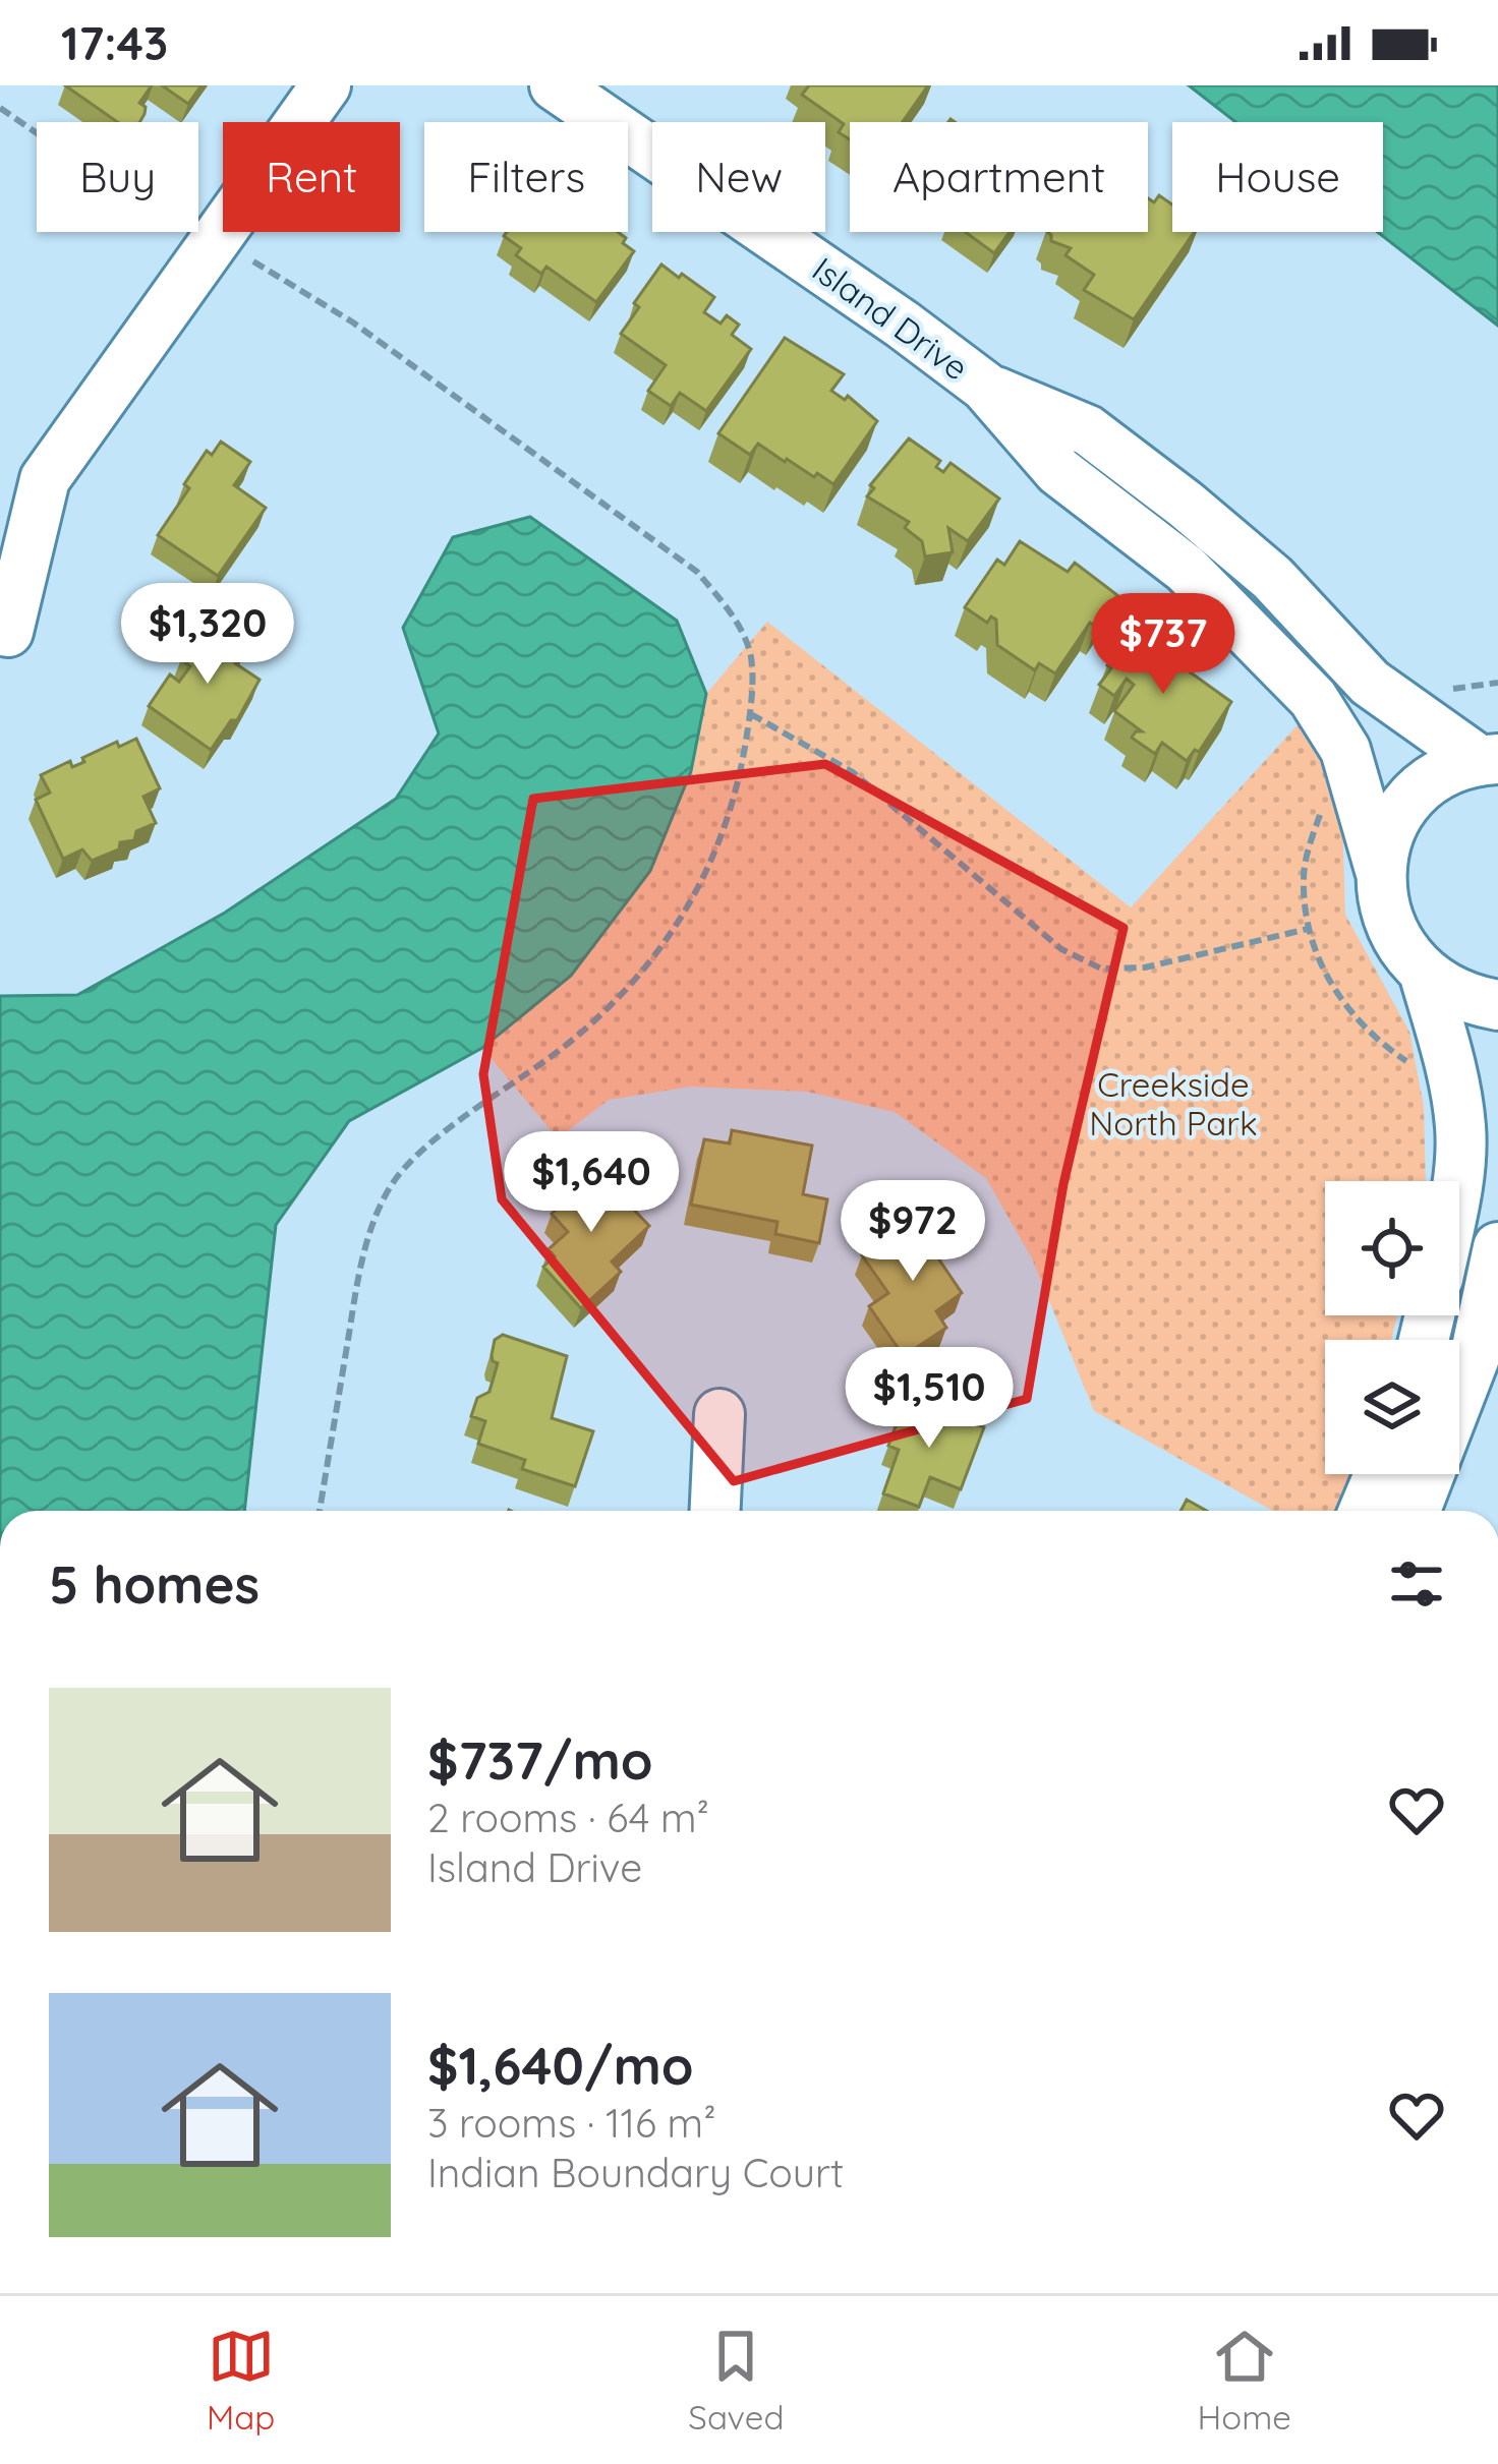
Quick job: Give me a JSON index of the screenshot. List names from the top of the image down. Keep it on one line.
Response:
{"streets":{"street":["Island Drive"]},"parks":["Creekside North Park"],"page":{"status":"17:43","chip":["Buy","Rent","Filters","New","Apartment","House"],"price":["$1,320","$737","$1,640","$972","$1,510"],"heading":"5 homes","list":[{"name":"$737/mo","note":"2 rooms · 64 m² · Island Drive"},{"name":"$1,640/mo","note":"3 rooms · 116 m² · Indian Boundary Court"}],"tabs":["Map","Saved","Home"]}}
